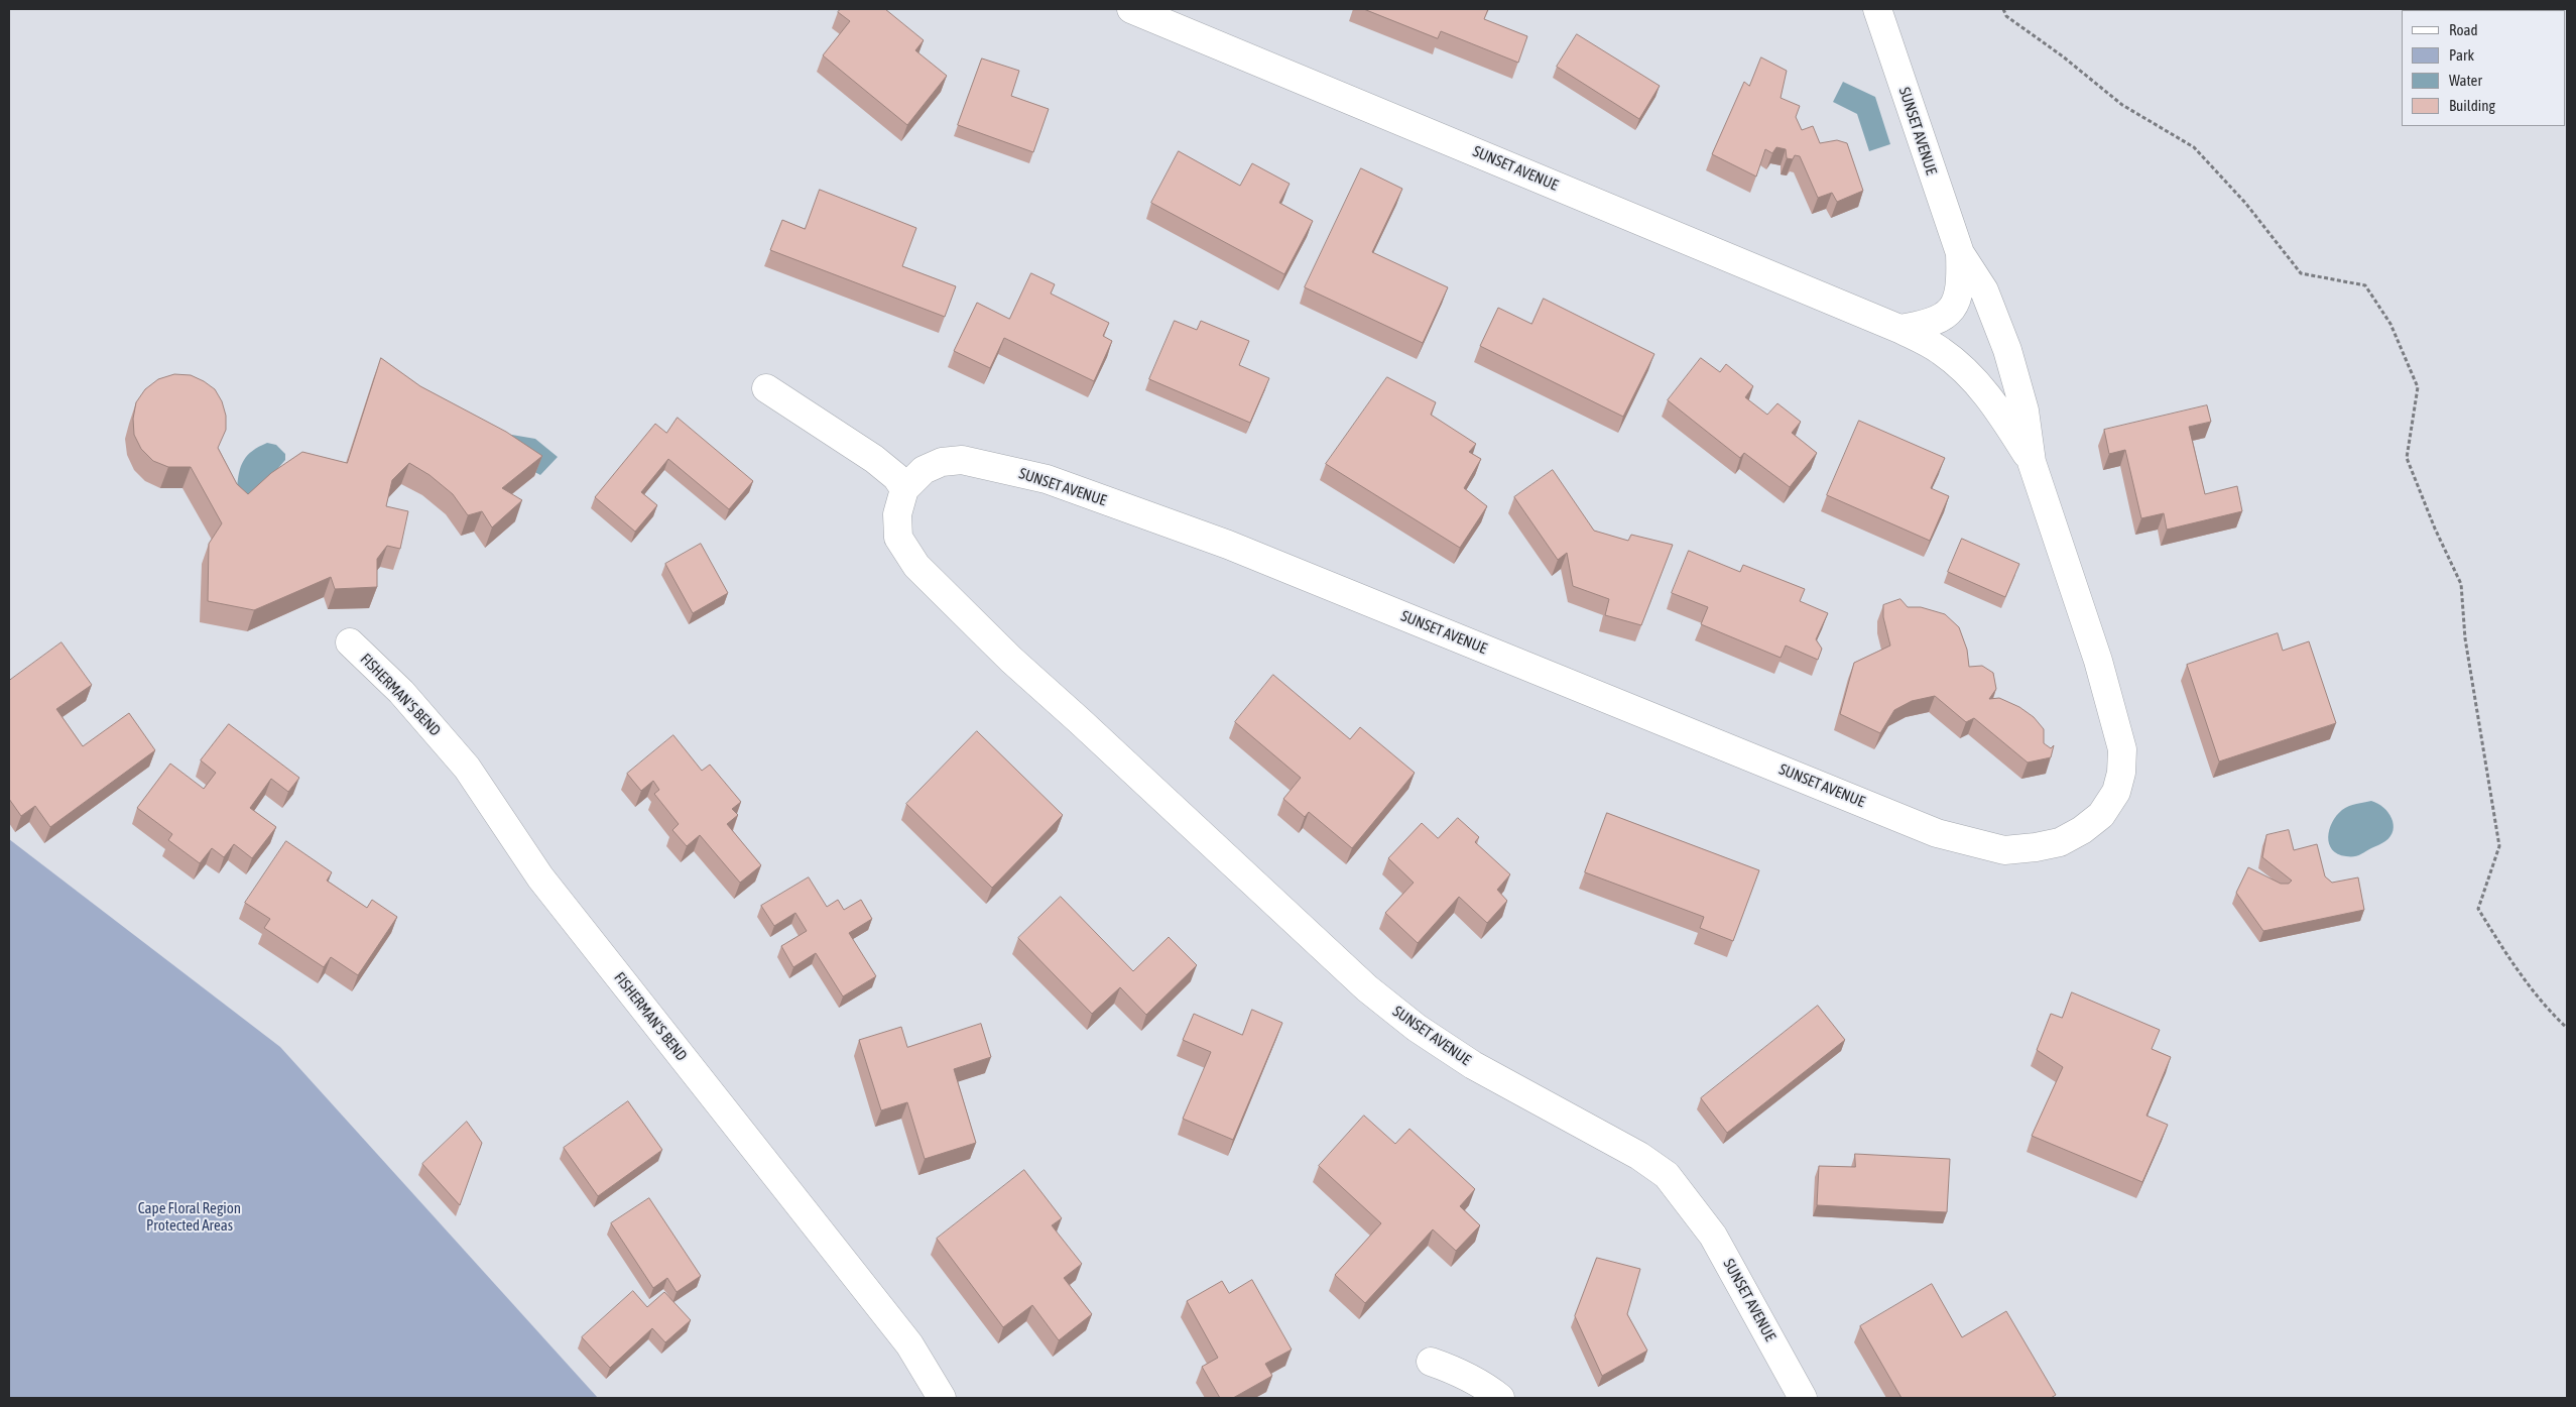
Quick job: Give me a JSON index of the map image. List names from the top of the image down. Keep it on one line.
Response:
{"streets":{"street":["SUNSET AVENUE","FISHERMAN'S BEND"]},"parks":["Cape Floral Region Protected Areas"],"legend":["Road","Park","Water","Building"]}
